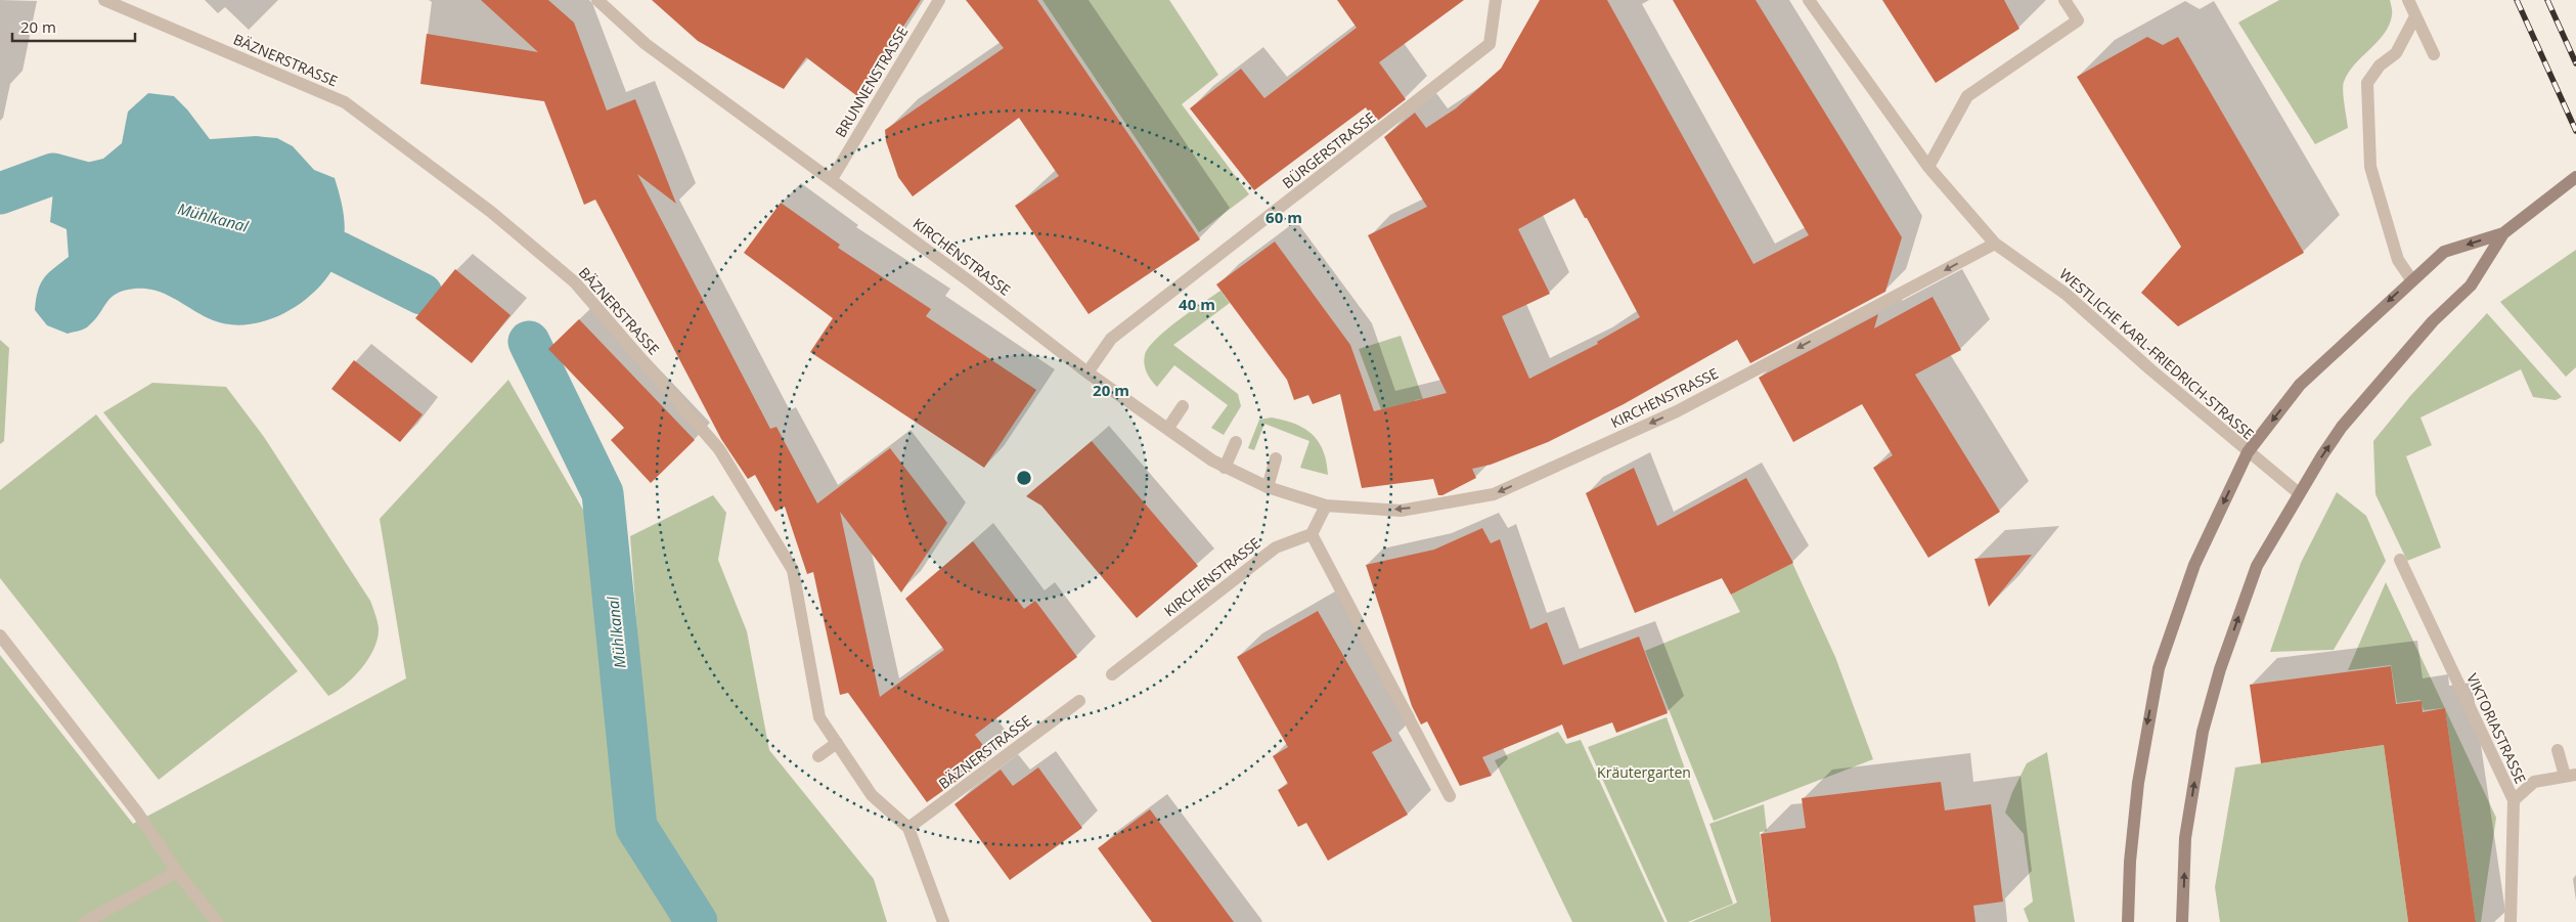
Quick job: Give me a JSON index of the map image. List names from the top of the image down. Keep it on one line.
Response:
{"streets":{"main road":["WESTLICHE KARL-FRIEDRICH-STRASSE"],"street":["BÄZNERSTRASSE","BRUNNENSTRASSE","BÜRGERSTRASSE","KIRCHENSTRASSE","VIKTORIASTRASSE"]},"crossings":[["BRUNNENSTRASSE","KIRCHENSTRASSE"],["BÜRGERSTRASSE","KIRCHENSTRASSE"],["KIRCHENSTRASSE","WESTLICHE KARL-FRIEDRICH-STRASSE"]],"one_way":["KIRCHENSTRASSE"],"water":["Mühlkanal"],"parks":["Kräutergarten"],"scale_bar":"20 m","rings":["60 m","40 m","20 m"]}
